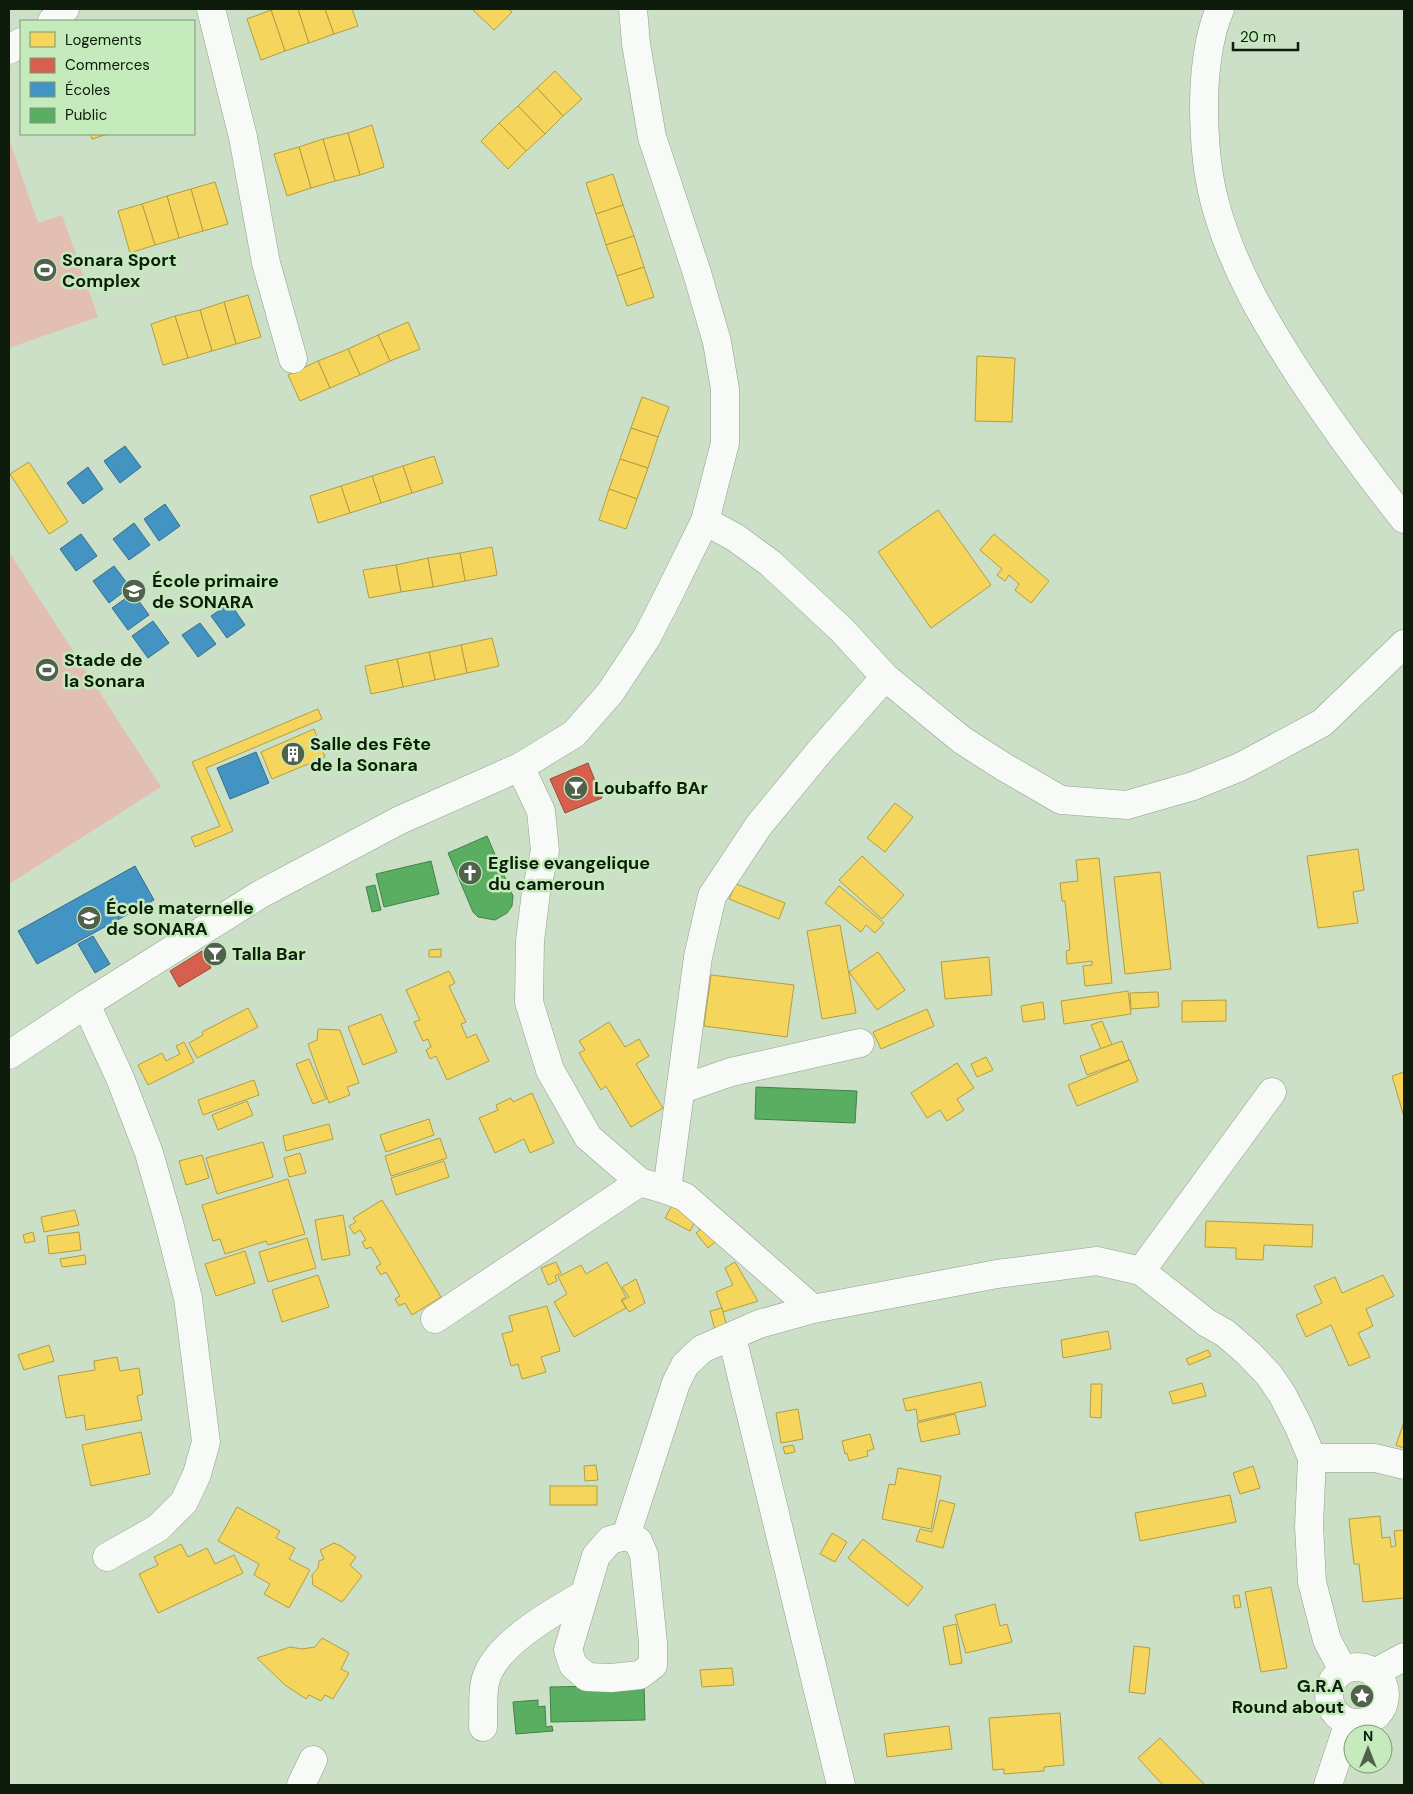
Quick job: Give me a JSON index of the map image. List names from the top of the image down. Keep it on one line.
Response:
{"places":{"sports":["Sonara Sport Complex","Stade de la Sonara"],"school or university":["École primaire de SONARA","École maternelle de SONARA"],"building":["Salle des Fête de la Sonara"],"bar":["Loubaffo BAr","Talla Bar"],"church":["Eglise evangelique du cameroun"],"place":["G.R.A Round about"]},"legend":["Logements","Commerces","Écoles","Public"],"scale_bar":"20 m","north":"top"}
